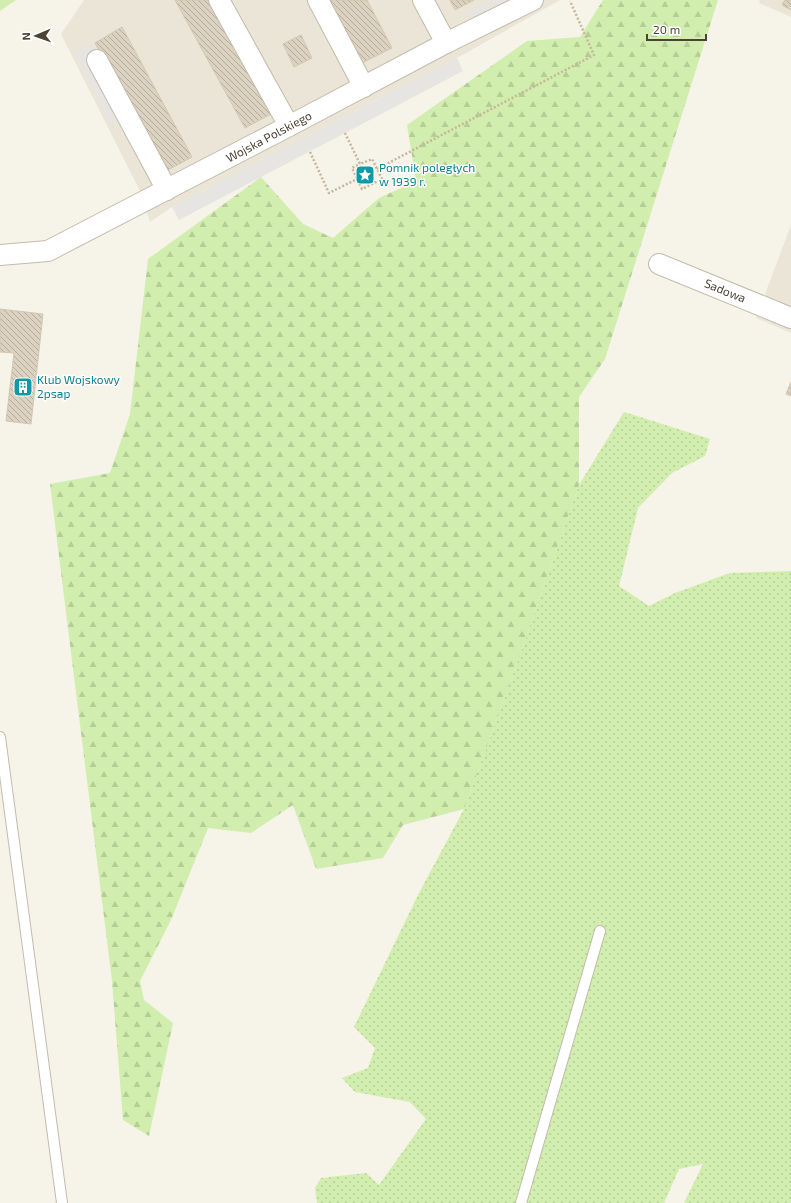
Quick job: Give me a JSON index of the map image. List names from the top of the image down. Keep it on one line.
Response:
{"streets":{"street":["Wojska Polskiego","Sadowa"]},"places":{"place":["Pomnik poległych w 1939 r."],"building":["Klub Wojskowy 2psap"]},"scale_bar":"20 m","north":"left"}
